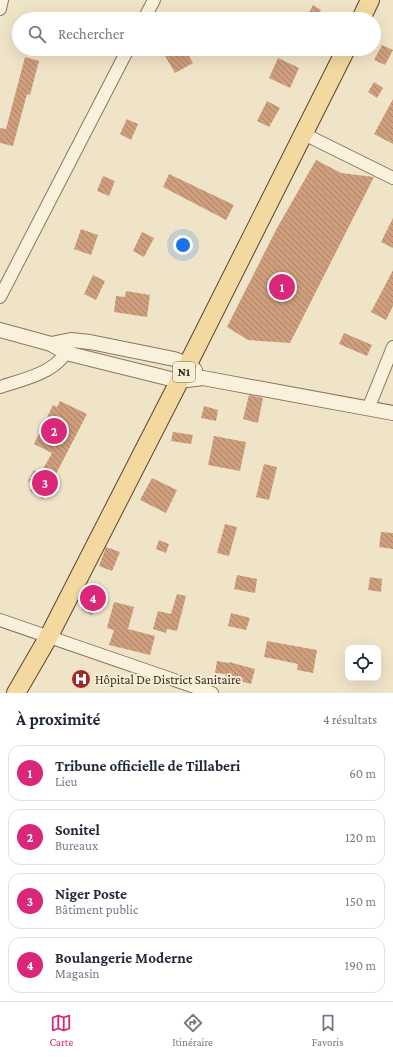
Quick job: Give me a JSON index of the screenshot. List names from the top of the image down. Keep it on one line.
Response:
{"streets":{"main road":["N1"]},"places":{"hospital":["Hôpital De District Sanitaire"]},"page":{"search":"Rechercher","pins":["1","2","3","4"],"heading":["À proximité","4 résultats"],"list":[{"mark":"1","name":"Tribune officielle de Tillaberi","note":"Lieu","value":"60 m"},{"mark":"2","name":"Sonitel","note":"Bureaux","value":"120 m"},{"mark":"3","name":"Niger Poste","note":"Bâtiment public","value":"150 m"},{"mark":"4","name":"Boulangerie Moderne","note":"Magasin","value":"190 m"}],"nav":["Carte","Itinéraire","Favoris"]}}
